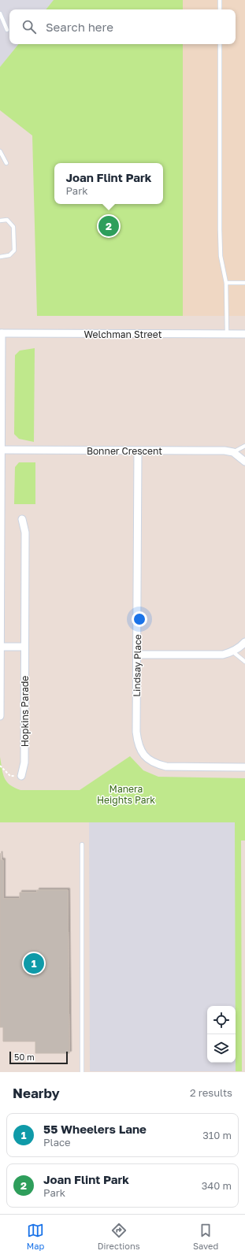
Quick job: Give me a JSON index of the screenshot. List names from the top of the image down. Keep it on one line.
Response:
{"streets":{"street":["Welchman Street","Bonner Crescent","Lindsay Place","Hopkins Parade"]},"crossings":[["Bonner Crescent","Lindsay Place"]],"parks":["Manera Heights Park"],"scale_bar":"50 m","page":{"search":"Search here","popup":["Joan Flint Park","Park"],"pins":["2","1"],"scale":"50 m","heading":["Nearby","2 results"],"list":[{"mark":"1","name":"55 Wheelers Lane","note":"Place","value":"310 m"},{"mark":"2","name":"Joan Flint Park","note":"Park","value":"340 m"}],"nav":["Map","Directions","Saved"]}}
